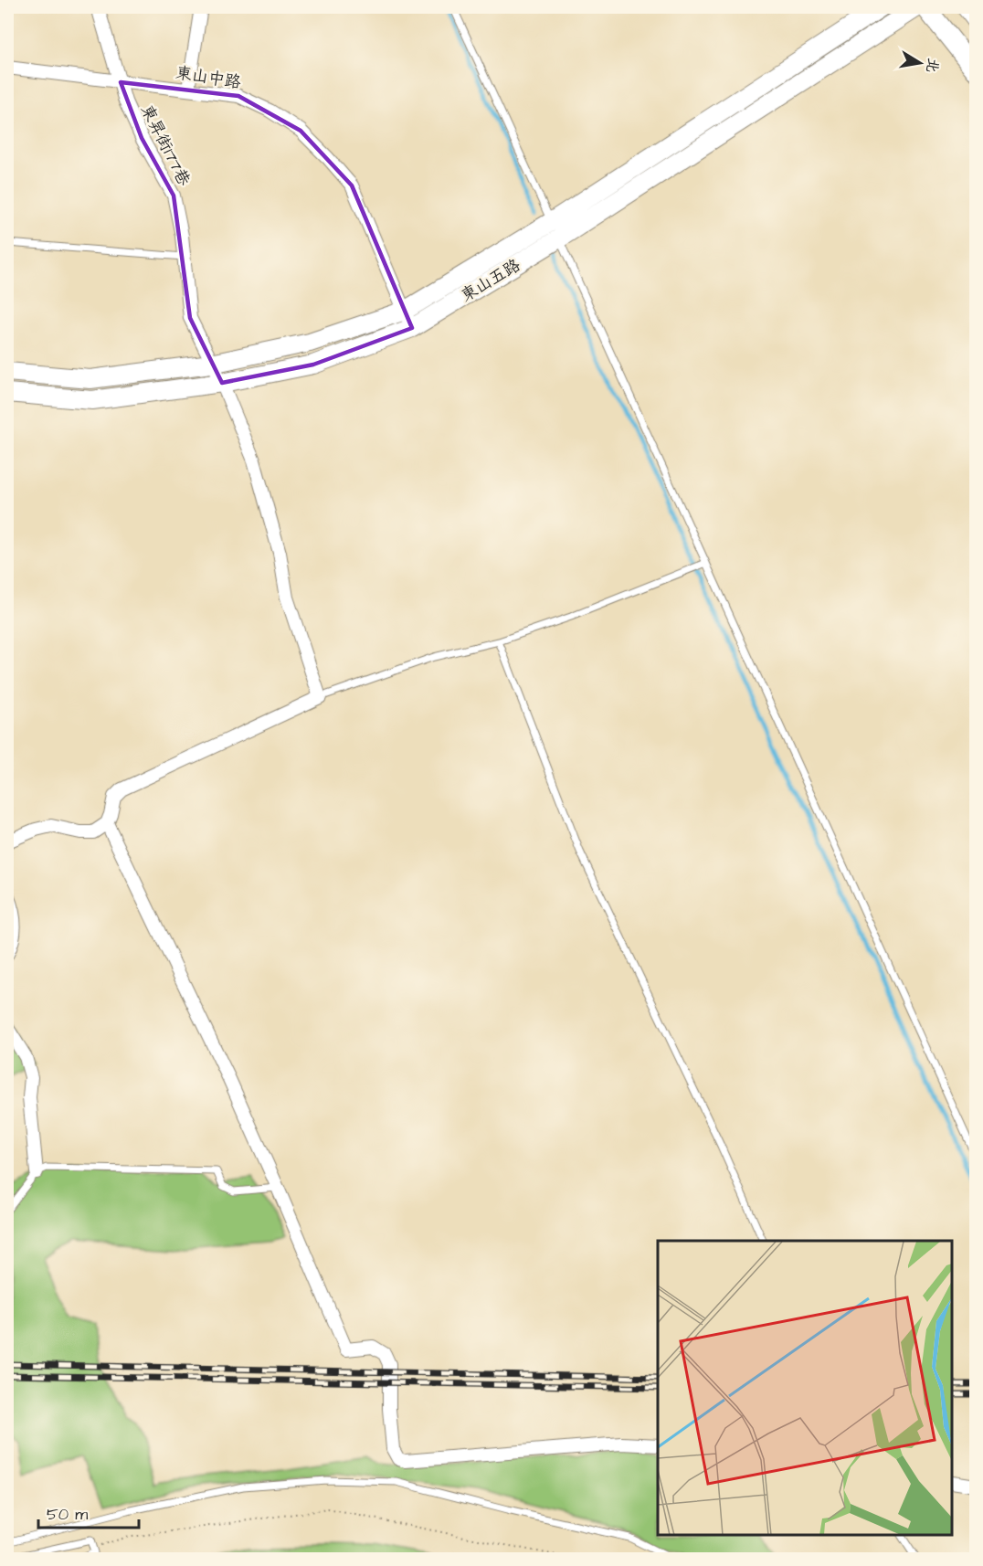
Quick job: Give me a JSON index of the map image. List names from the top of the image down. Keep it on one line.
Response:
{"streets":{"street":["東山中路","東昇街177巷","東山五路"]},"crossings":[["東山中路","東昇街177巷"],["東山中路","東山五路"],["東昇街177巷","東山五路"]],"scale_bar":"50 m","north":"right"}
